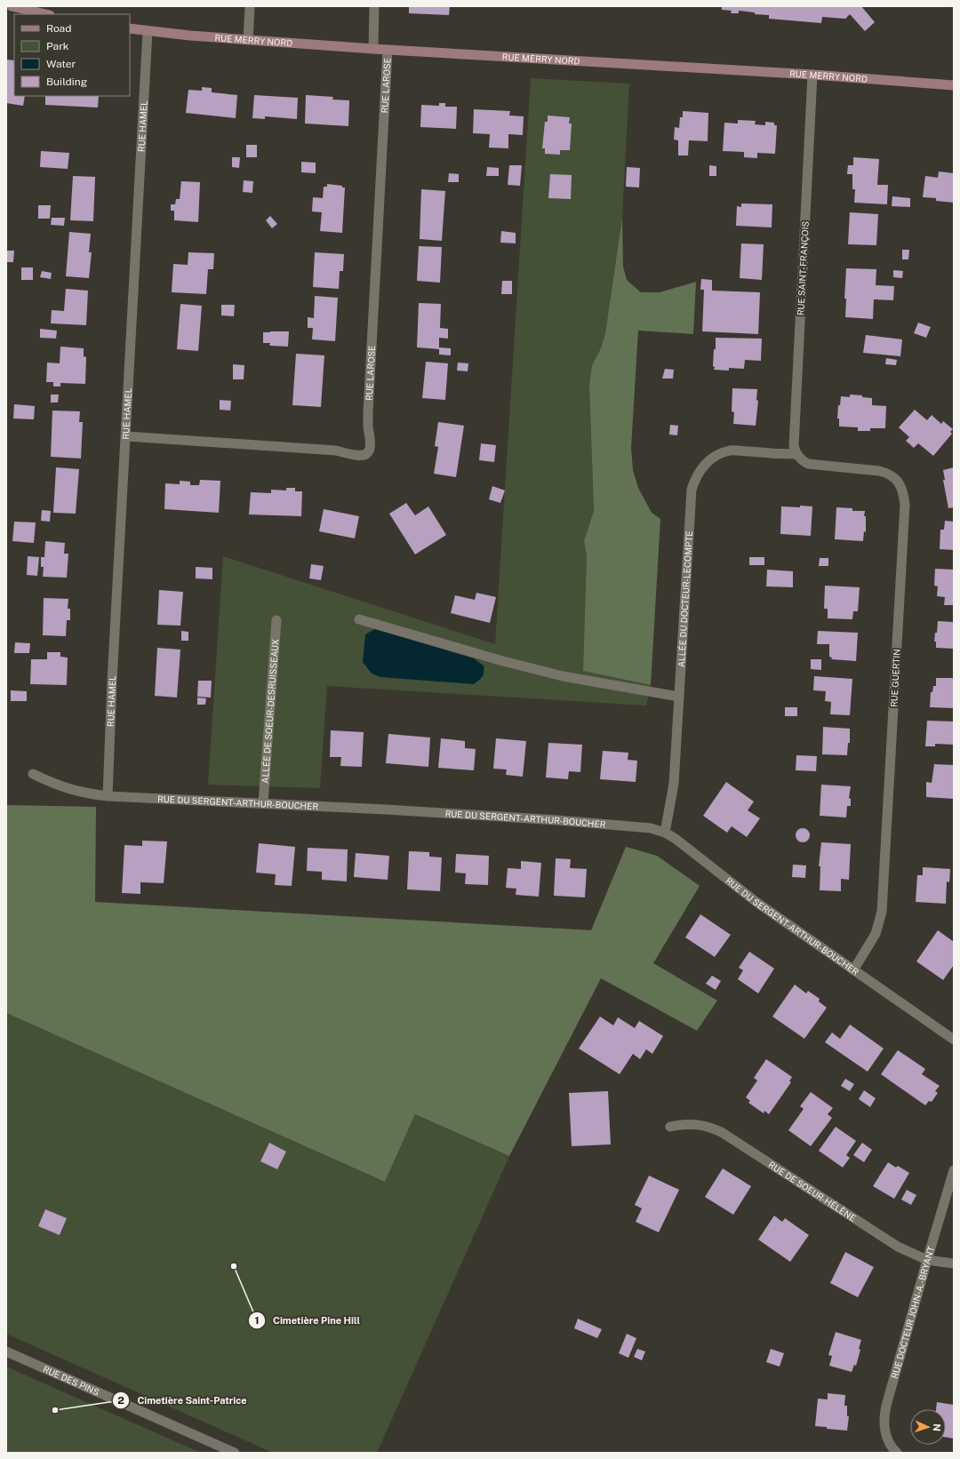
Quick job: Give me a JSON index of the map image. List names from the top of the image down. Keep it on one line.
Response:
{"streets":{"main road":["RUE MERRY NORD"],"street":["RUE LAROSE","RUE HAMEL","RUE SAINT-FRANÇOIS","ALLÉE DU DOCTEUR-LECOMPTE","RUE GUERTIN","ALLÉE DE SOEUR-DESRUISSEAUX","RUE DU SERGENT-ARTHUR-BOUCHER","RUE DE SOEUR-HÉLÈNE","RUE DOCTEUR JOHN-A.-BRYANT","RUE DES PINS"]},"crossings":[["RUE MERRY NORD","RUE LAROSE"],["RUE MERRY NORD","RUE HAMEL"],["RUE MERRY NORD","RUE SAINT-FRANÇOIS"],["RUE LAROSE","RUE HAMEL"],["RUE HAMEL","RUE DU SERGENT-ARTHUR-BOUCHER"],["RUE SAINT-FRANÇOIS","ALLÉE DU DOCTEUR-LECOMPTE"],["RUE SAINT-FRANÇOIS","RUE GUERTIN"],["ALLÉE DU DOCTEUR-LECOMPTE","RUE GUERTIN"],["ALLÉE DU DOCTEUR-LECOMPTE","RUE DU SERGENT-ARTHUR-BOUCHER"],["RUE GUERTIN","RUE DU SERGENT-ARTHUR-BOUCHER"],["ALLÉE DE SOEUR-DESRUISSEAUX","RUE DU SERGENT-ARTHUR-BOUCHER"],["RUE DE SOEUR-HÉLÈNE","RUE DOCTEUR JOHN-A.-BRYANT"]],"places":["Cimetière Pine Hill","Cimetière Saint-Patrice"],"legend":["Road","Park","Water","Building"],"north":"right"}
